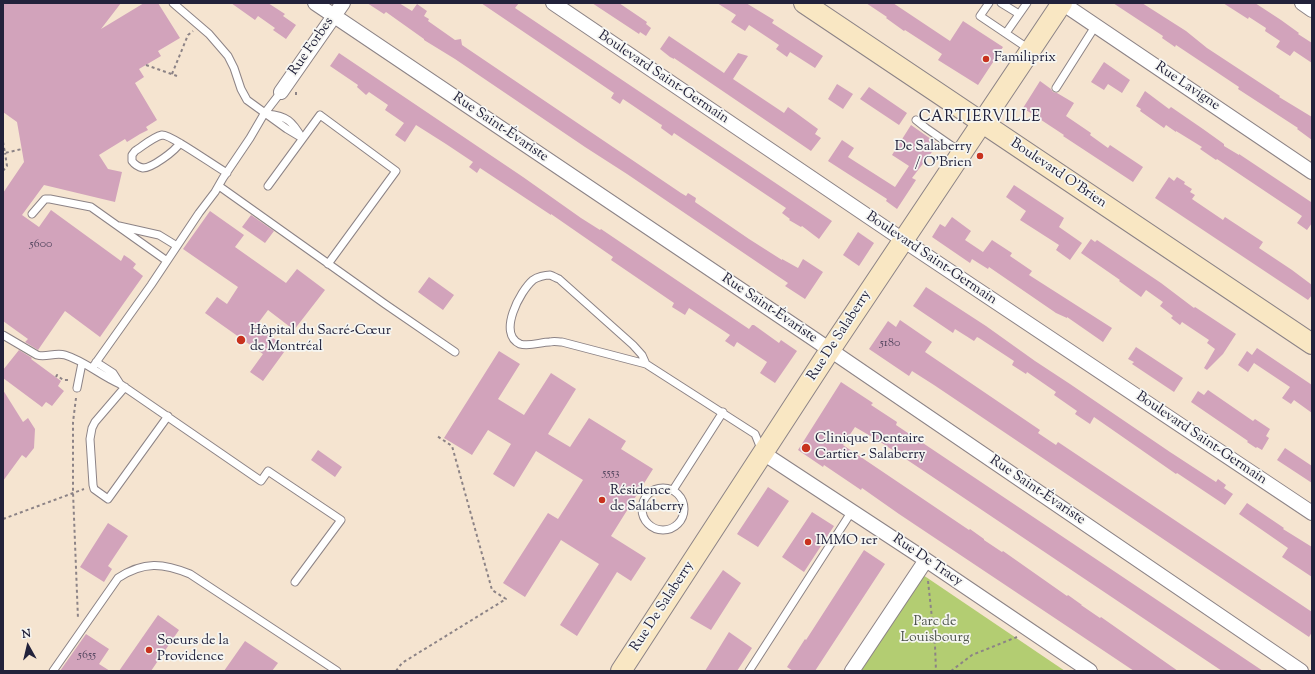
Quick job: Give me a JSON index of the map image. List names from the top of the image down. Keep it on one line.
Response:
{"streets":{"main road":["Boulevard O'Brien","Rue De Salaberry"],"street":["Rue Forbes","Boulevard Saint-Germain","Rue Lavigne","Rue Saint-Évariste","Rue De Tracy"]},"crossings":[["Rue Forbes","Rue Saint-Évariste"],["Boulevard Saint-Germain","Rue De Salaberry"],["Rue Lavigne","Rue De Salaberry"],["Rue Saint-Évariste","Rue De Salaberry"],["Boulevard O'Brien","Rue De Salaberry"],["Rue De Salaberry","Rue De Tracy"]],"districts":["CARTIERVILLE"],"parks":["Parc de Louisbourg"],"places":["Familiprix","De Salaberry / O'Brien","Hôpital du Sacré-Cœur de Montréal","Clinique Dentaire Cartier - Salaberry","Résidence de Salaberry","IMMO 1er","Soeurs de la Providence"],"house_numbers":["5600","5180","5553","5655"],"north":"top"}
